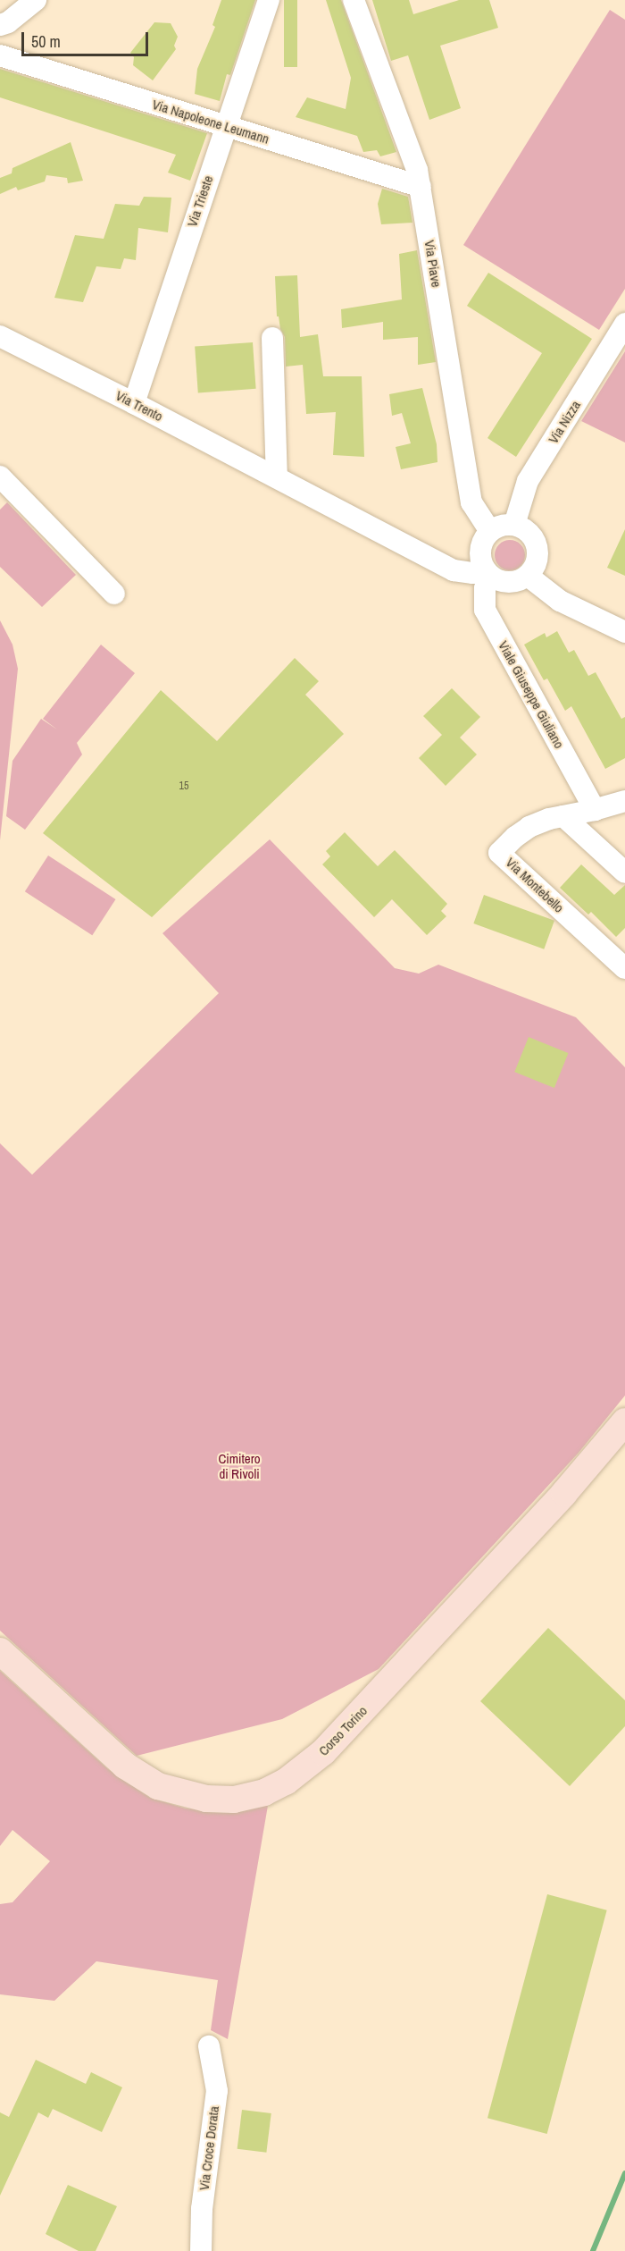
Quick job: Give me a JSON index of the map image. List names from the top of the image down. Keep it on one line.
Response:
{"streets":{"main road":["Corso Torino"],"street":["Via Napoleone Leumann","Via Trieste","Via Piave","Via Trento","Via Nizza","Viale Giuseppe Giuliano","Via Montebello","Via Croce Dorata"]},"crossings":[["Via Napoleone Leumann","Via Trieste"],["Via Napoleone Leumann","Via Piave"],["Via Trieste","Via Trento"],["Via Piave","Via Trento"],["Via Piave","Via Nizza"],["Via Piave","Viale Giuseppe Giuliano"],["Via Trento","Via Nizza"],["Via Trento","Viale Giuseppe Giuliano"],["Via Nizza","Viale Giuseppe Giuliano"],["Viale Giuseppe Giuliano","Via Montebello"]],"parks":["Cimitero di Rivoli"],"house_numbers":["15"],"scale_bar":"50 m"}
